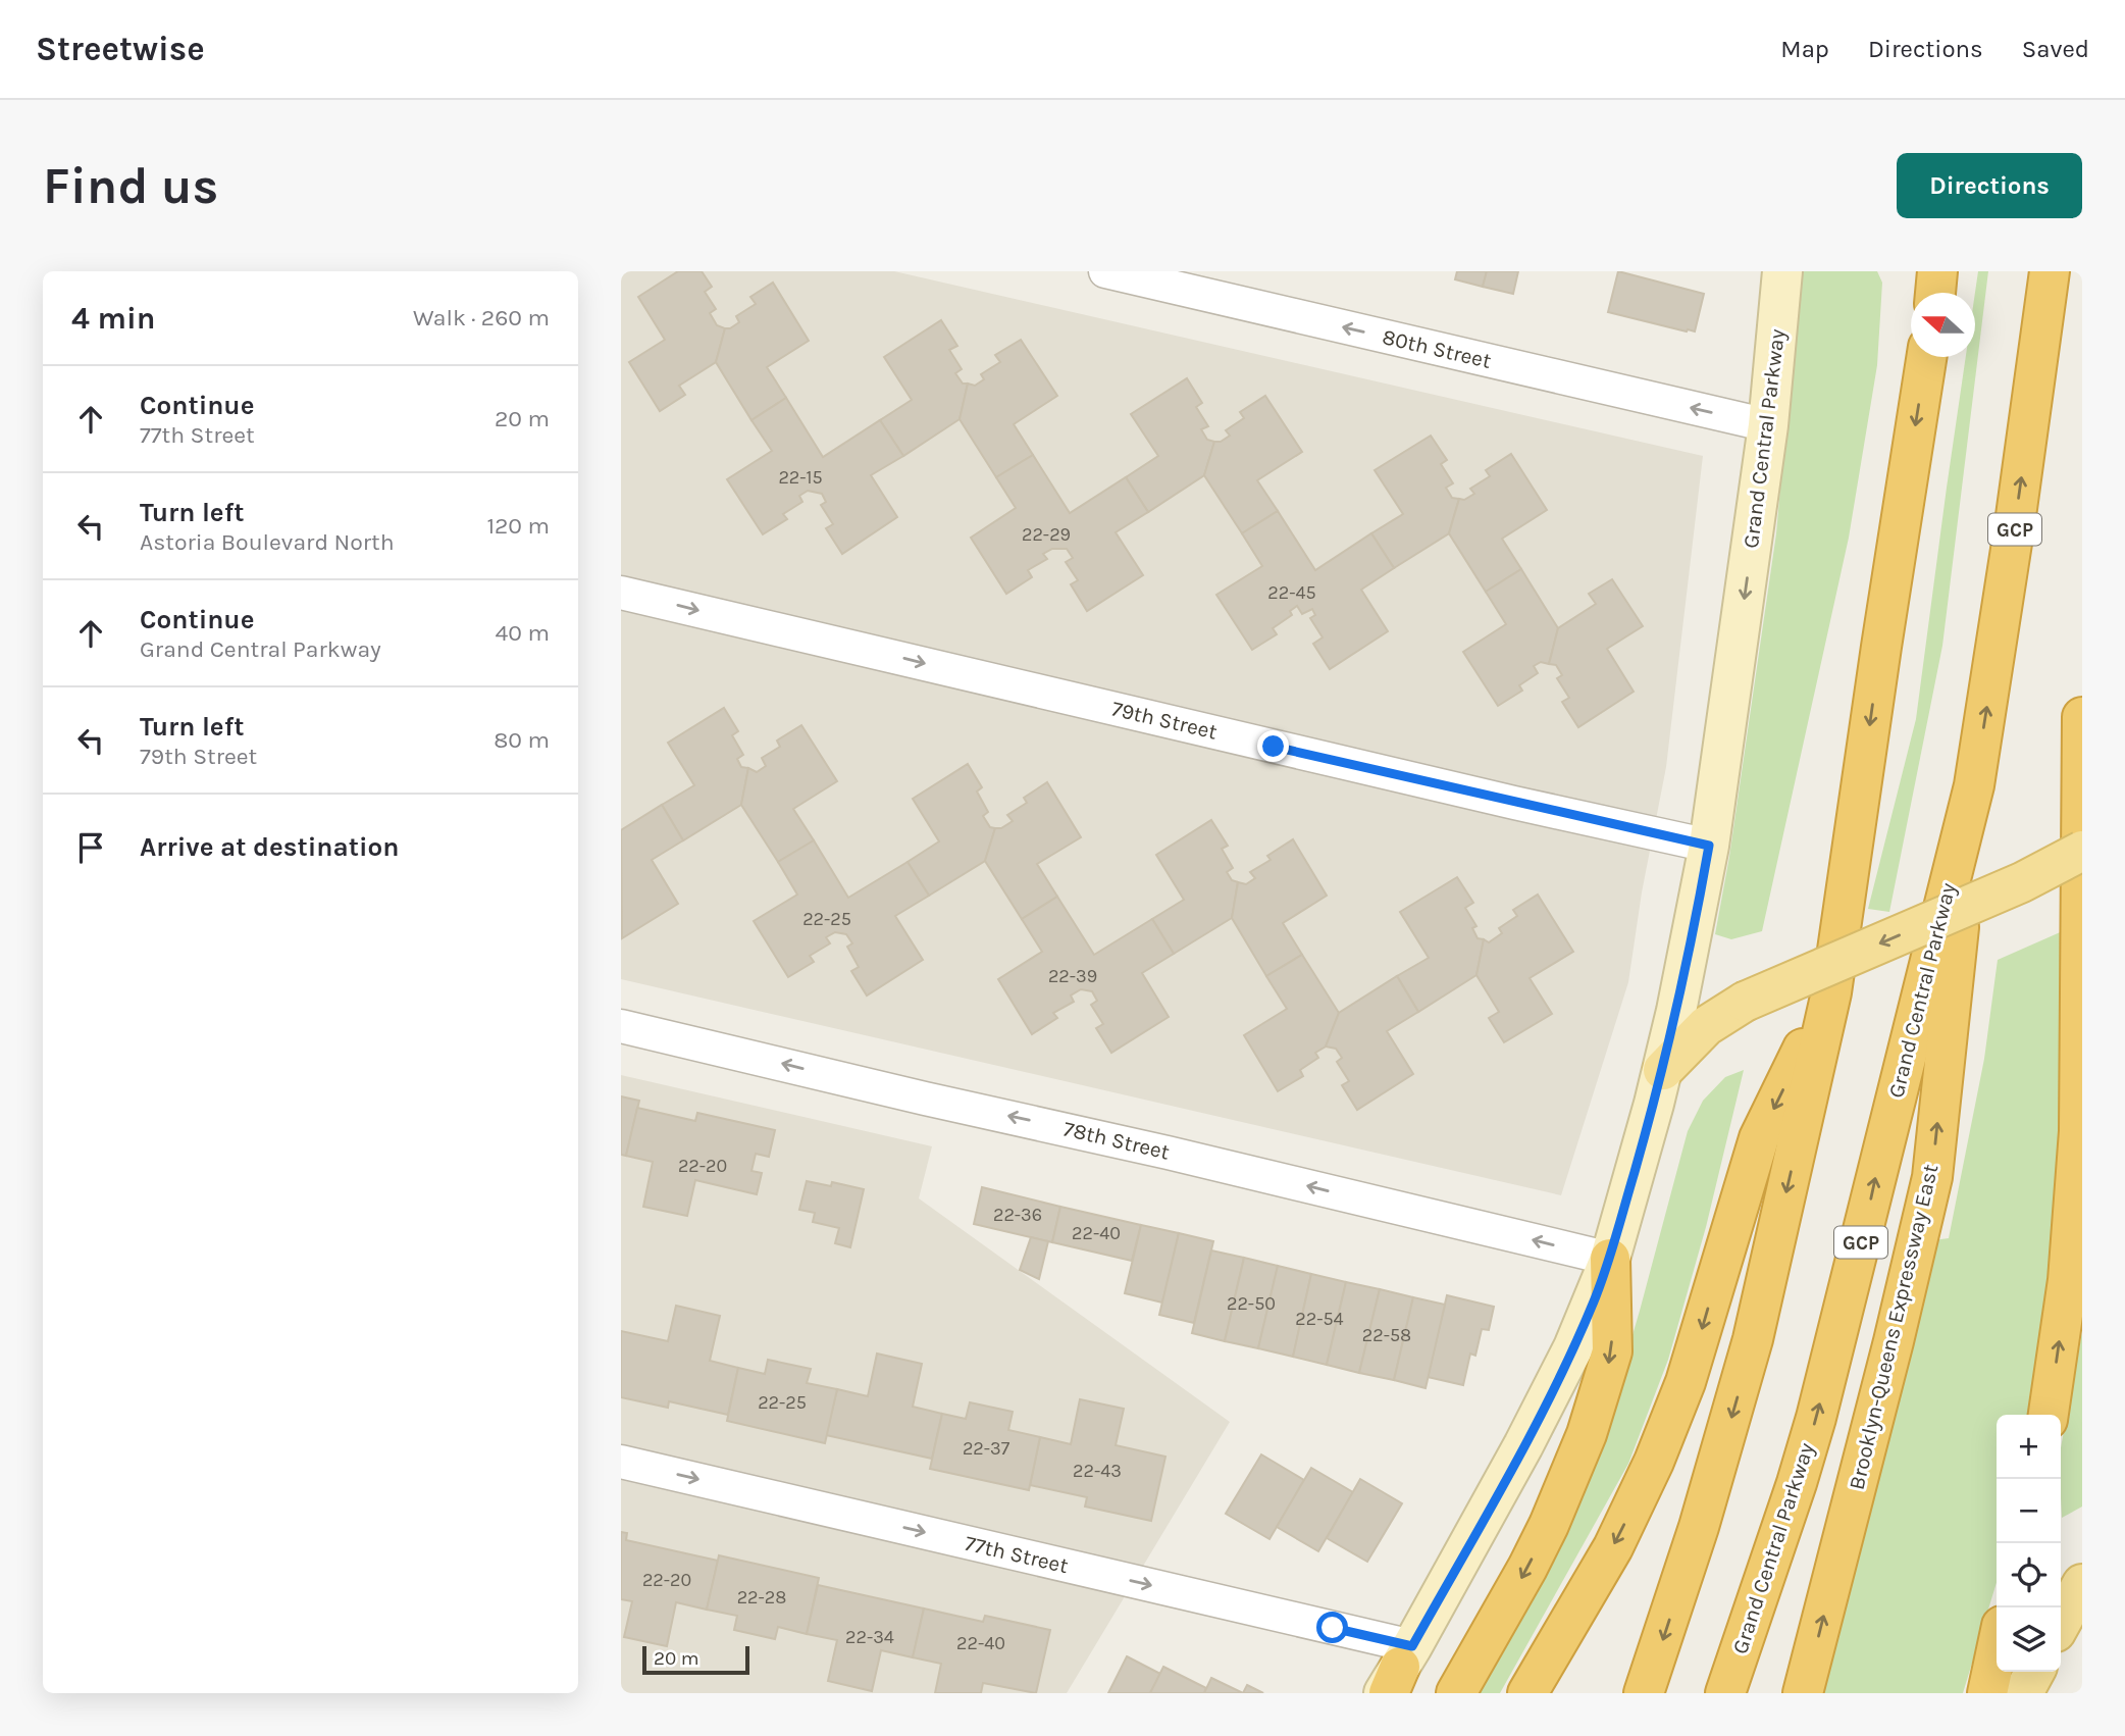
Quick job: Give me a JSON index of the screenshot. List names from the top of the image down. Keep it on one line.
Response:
{"streets":{"highway":["Grand Central Parkway","GCP","Brooklyn-Queens Expressway East"],"street":["80th Street","79th Street","78th Street","77th Street"]},"crossings":[["80th Street","Grand Central Parkway"],["Grand Central Parkway","79th Street"],["Grand Central Parkway","78th Street"],["Grand Central Parkway","Brooklyn-Queens Expressway East"],["Grand Central Parkway","77th Street"]],"one_way":["80th Street","79th Street","78th Street","77th Street"],"house_numbers":["22-15","22-29","22-45","22-25","22-39","22-20","22-36","22-40","22-50","22-54","22-58","22-25","22-37","22-43","22-20","22-28","22-34","22-40"],"scale_bar":"20 m","north":"left","page":{"header":"Streetwise","nav":["Map","Directions","Saved"],"buttons":"Directions","title":"Find us","heading":["4 min","Walk · 260 m"],"list":[["Continue","77th Street","20 m"],["Turn left","Astoria Boulevard North","120 m"],["Continue","Grand Central Parkway","40 m"],["Turn left","79th Street","80 m"],"Arrive at destination"],"map_buttons":["+","−"],"scale":"20 m"}}
